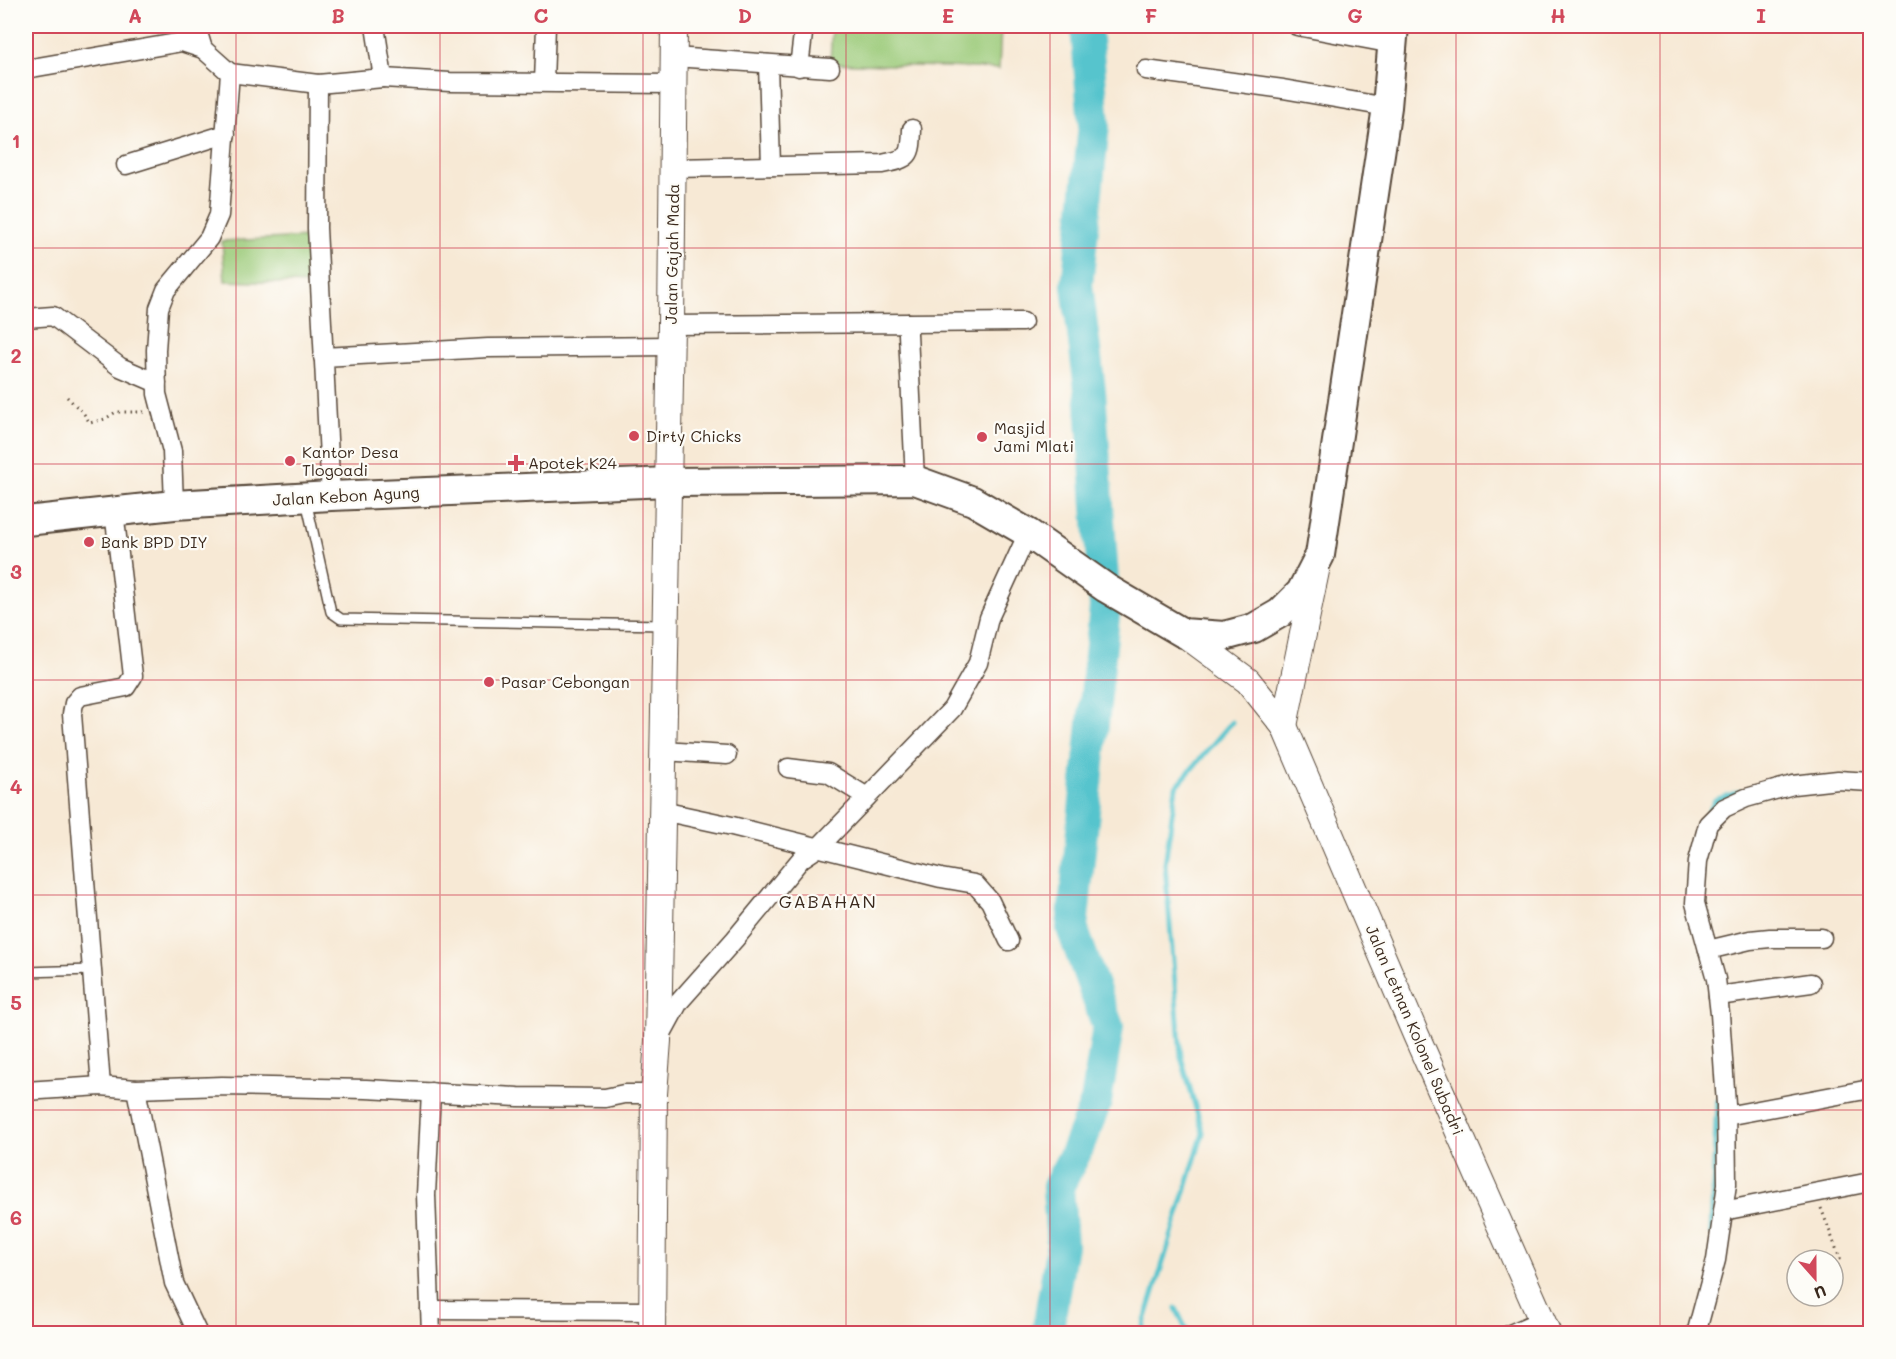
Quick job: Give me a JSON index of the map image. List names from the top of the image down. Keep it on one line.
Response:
{"streets":{"main road":["Jalan Gajah Mada","Jalan Kebon Agung","Jalan Letnan Kolonel Subadri"]},"crossings":[["Jalan Gajah Mada","Jalan Kebon Agung"]],"districts":["GABAHAN"],"places":{"other":["Dirty Chicks","Masjid Jami Mlati","Kantor Desa Tlogoadi","Bank BPD DIY","Pasar Cebongan"],"health":["Apotek K24"]},"north":"bottom","grid":{"columns":["A","B","C","D","E","F","G","H","I"],"rows":["1","2","3","4","5","6"]}}
